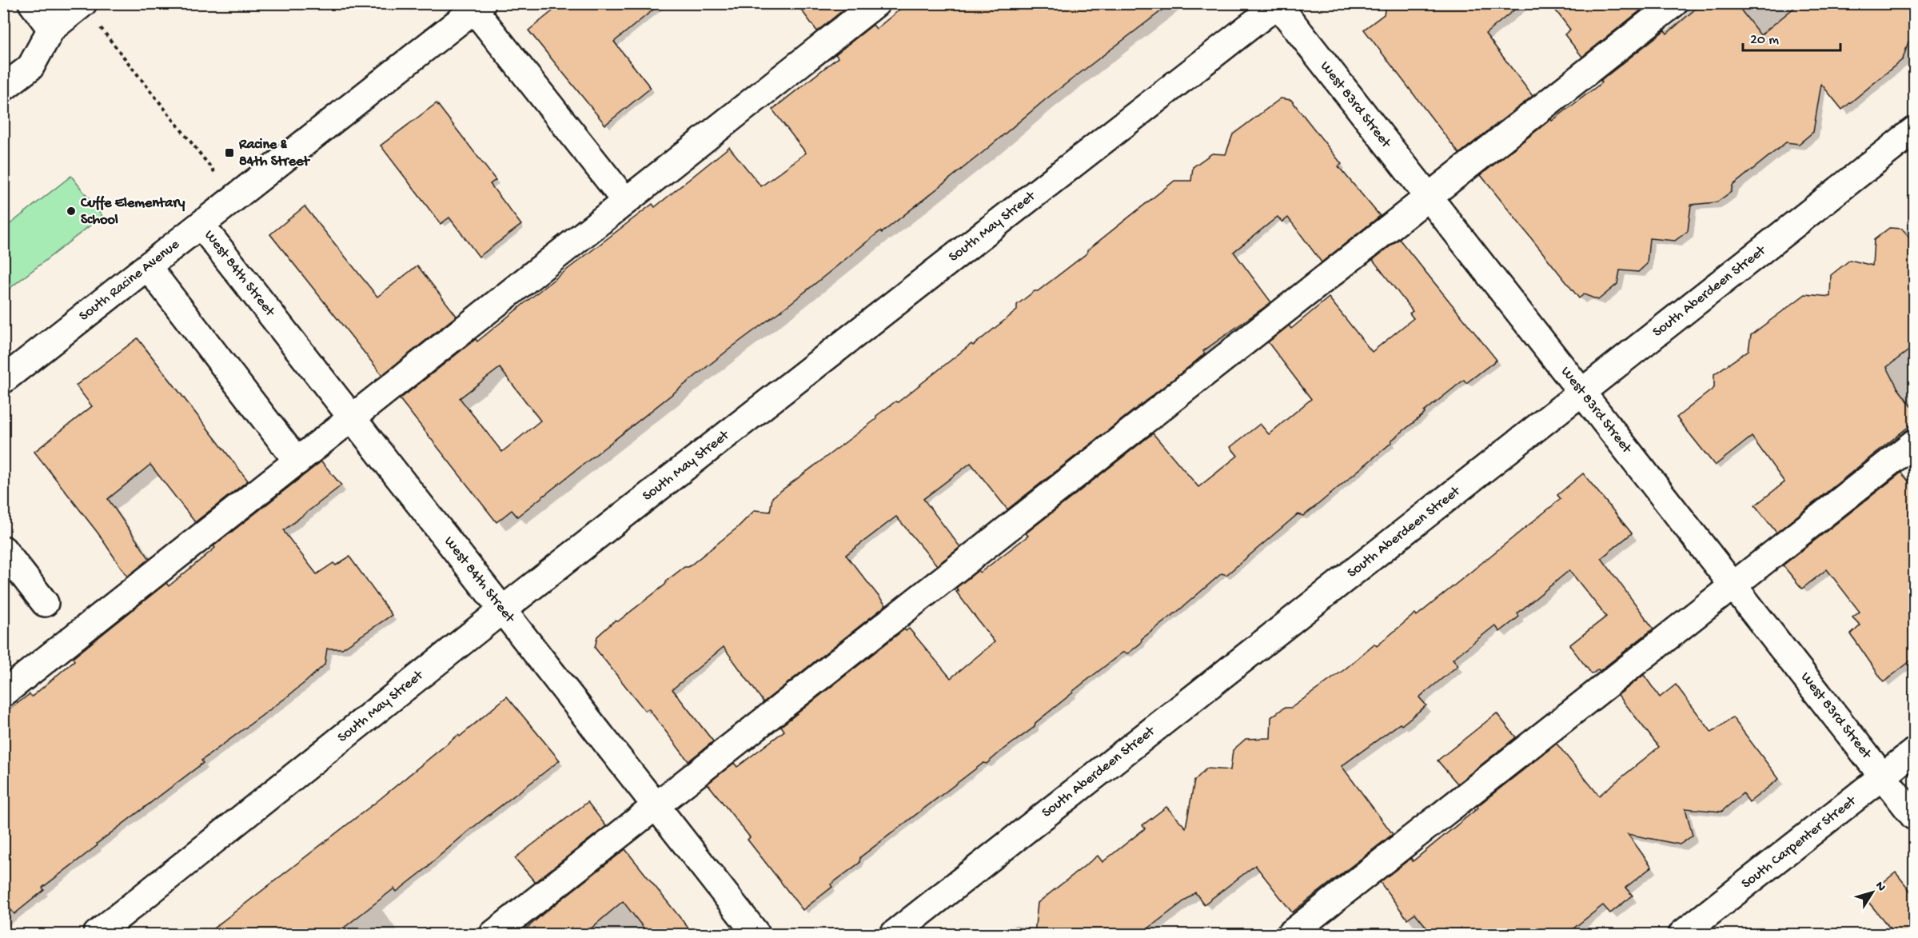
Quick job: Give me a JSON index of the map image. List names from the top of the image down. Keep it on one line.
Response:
{"streets":{"street":["West 83rd Street","South May Street","West 84th Street","South Racine Avenue","South Aberdeen Street","South Carpenter Street"]},"crossings":[["West 83rd Street","South May Street"],["West 83rd Street","South Aberdeen Street"],["West 83rd Street","South Carpenter Street"],["South May Street","West 84th Street"],["West 84th Street","South Racine Avenue"]],"places":{"transit":["Racine & 84th Street"],"other":["Cuffe Elementary School"]},"scale_bar":"20 m","north":"top right"}
